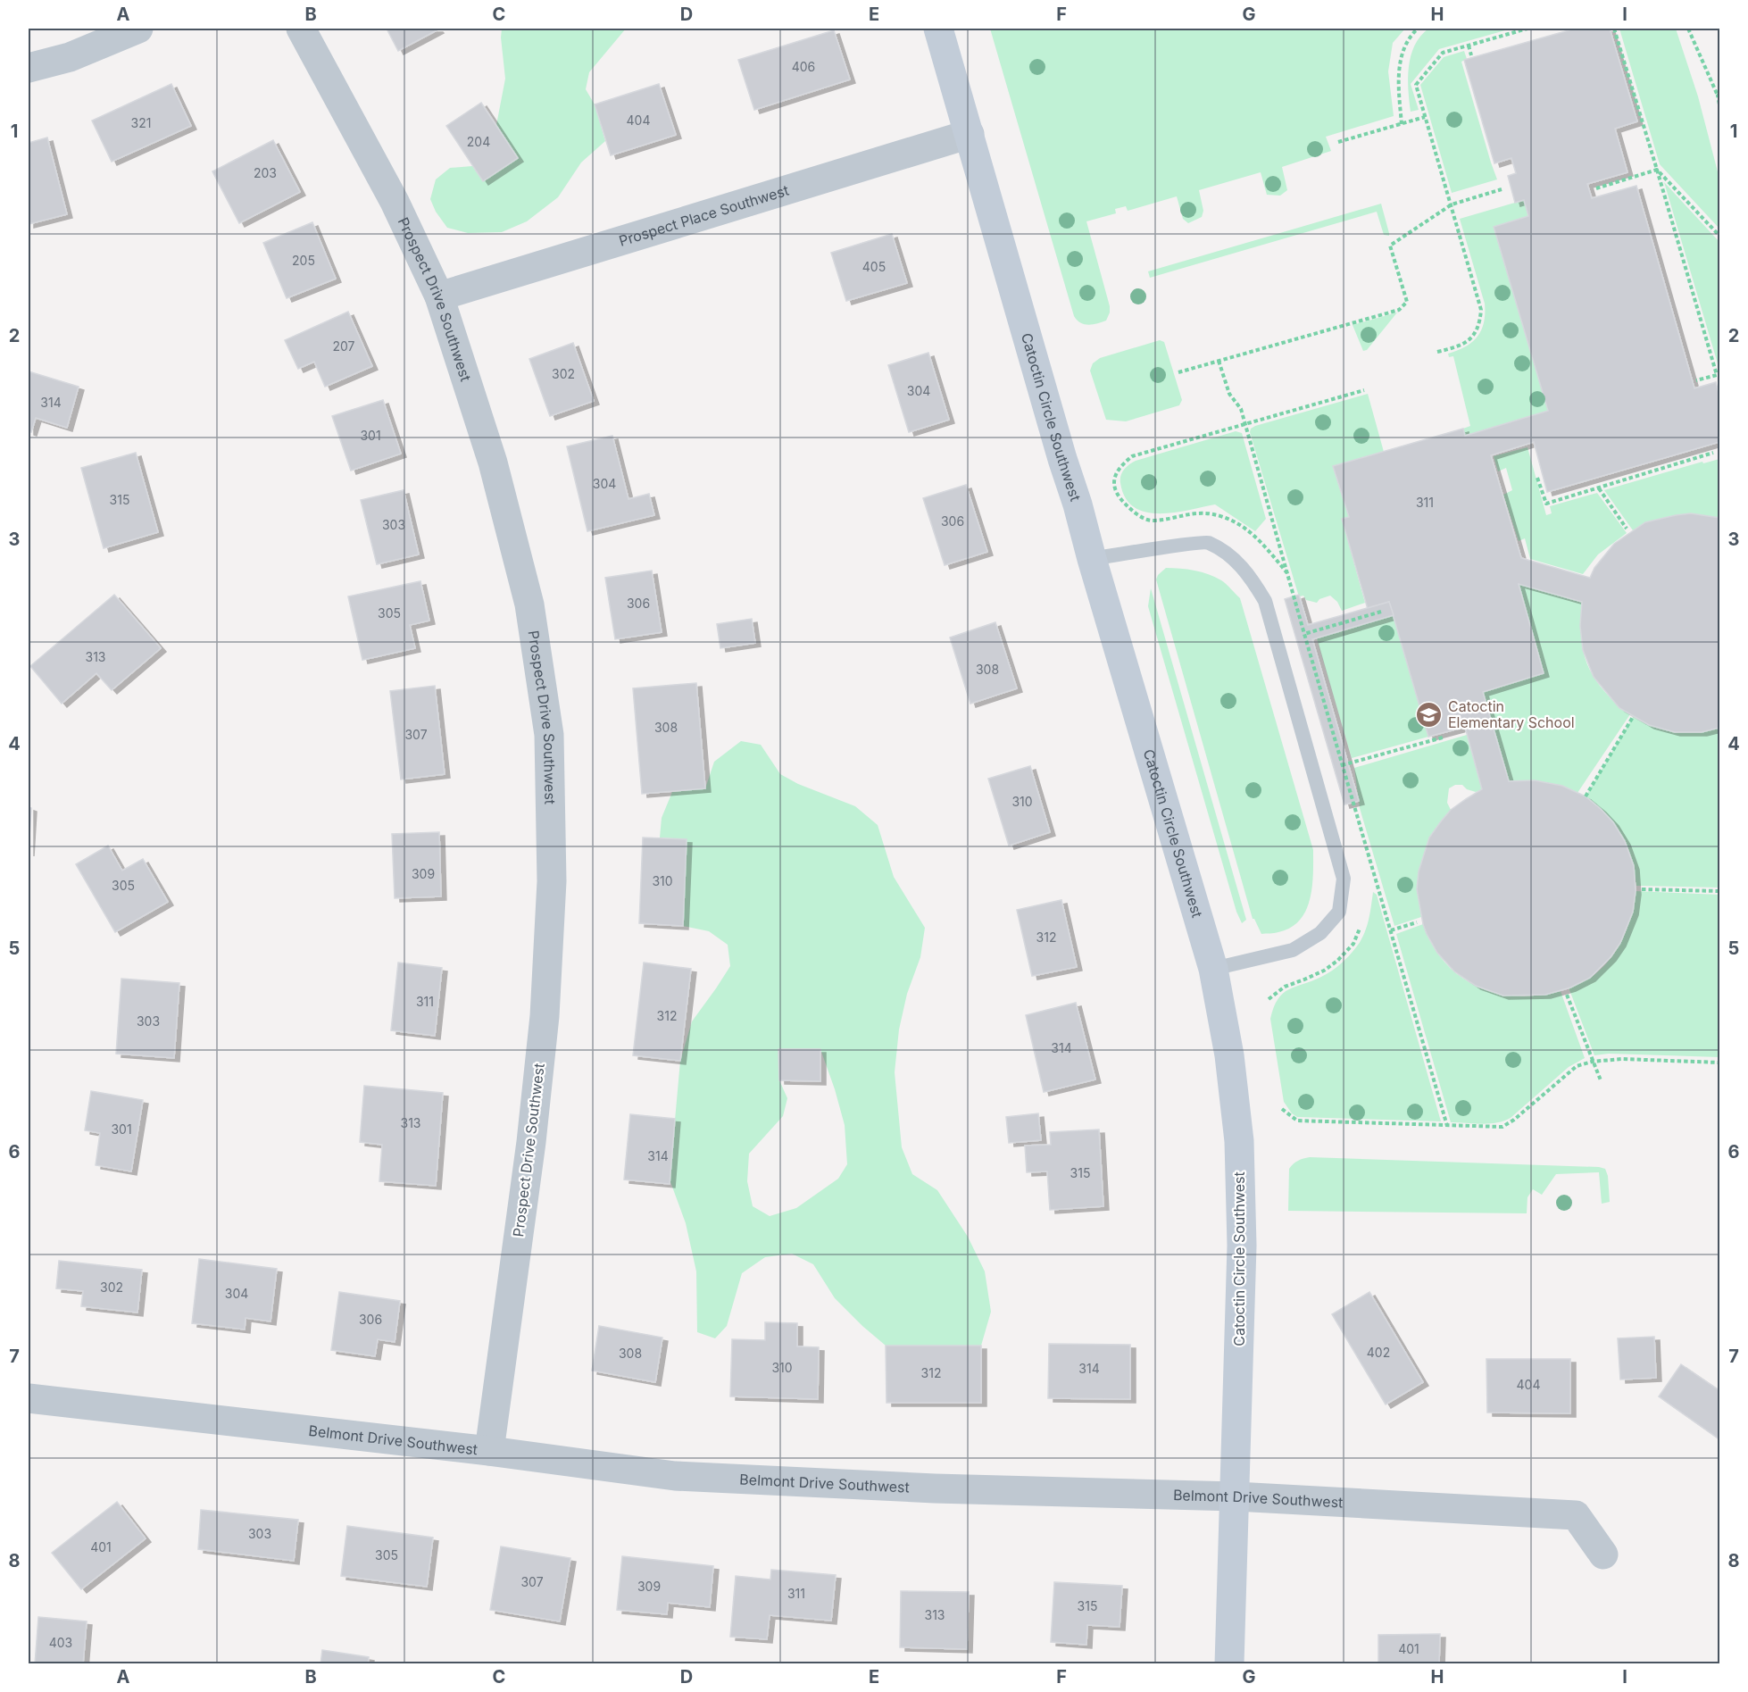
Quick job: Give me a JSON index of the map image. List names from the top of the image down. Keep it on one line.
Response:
{"streets":{"main road":["Catoctin Circle Southwest"],"street":["Prospect Place Southwest","Prospect Drive Southwest","Belmont Drive Southwest"]},"crossings":[["Prospect Place Southwest","Prospect Drive Southwest"],["Prospect Place Southwest","Catoctin Circle Southwest"],["Prospect Drive Southwest","Belmont Drive Southwest"],["Catoctin Circle Southwest","Belmont Drive Southwest"]],"places":{"school or university":["Catoctin Elementary School"]},"house_numbers":["406","404","321","204","203","205","405","207","302","304","314","301","304","315","311","306","303","306","305","313","308","308","307","310","309","310","305","312","311","312","303","314","313","301","314","315","302","304","306","402","308","310","314","312","404","303","401","305","307","309","311","315","313","403","401"],"grid":{"columns":["A","B","C","D","E","F","G","H","I"],"rows":["1","2","3","4","5","6","7","8"]}}
